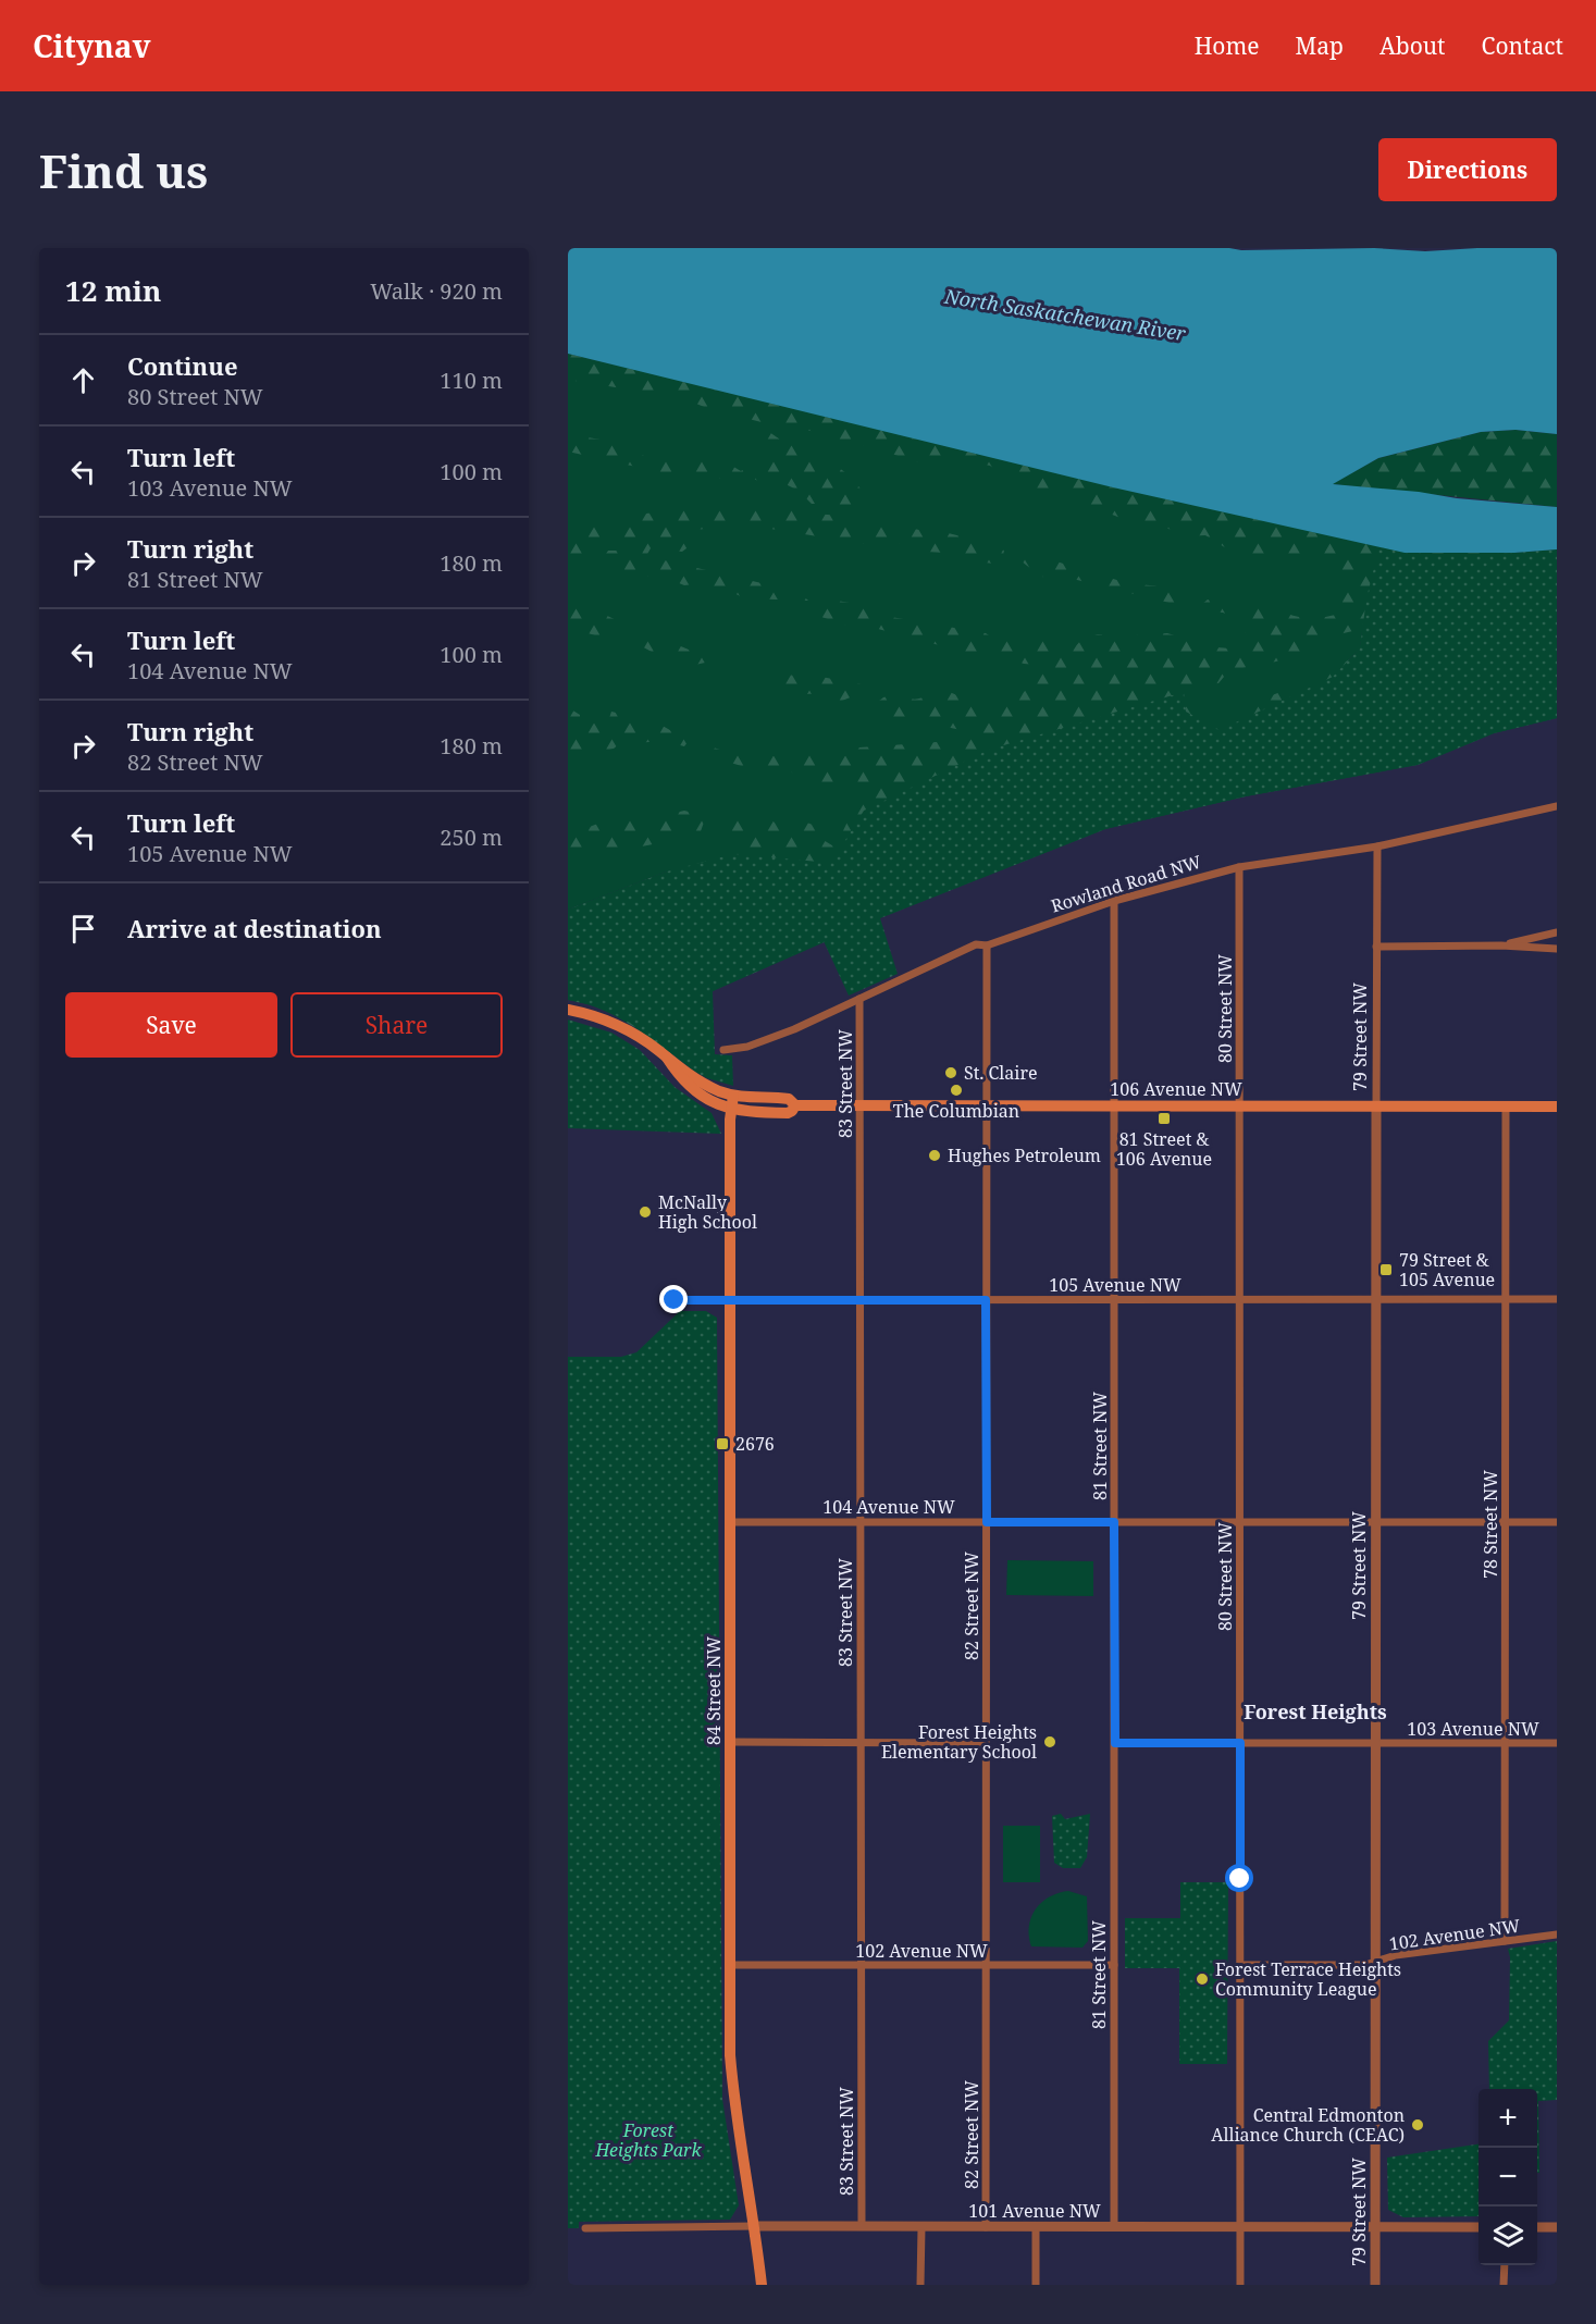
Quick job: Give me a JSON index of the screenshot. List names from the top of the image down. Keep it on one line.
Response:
{"streets":{"main road":["106 Avenue NW","84 Street NW"],"street":["Rowland Road NW","80 Street NW","79 Street NW","83 Street NW","105 Avenue NW","81 Street NW","104 Avenue NW","78 Street NW","82 Street NW","103 Avenue NW","102 Avenue NW","101 Avenue NW"]},"crossings":[["Rowland Road NW","80 Street NW"],["Rowland Road NW","79 Street NW"],["Rowland Road NW","83 Street NW"],["Rowland Road NW","81 Street NW"],["Rowland Road NW","82 Street NW"],["80 Street NW","106 Avenue NW"],["80 Street NW","105 Avenue NW"],["80 Street NW","104 Avenue NW"],["80 Street NW","103 Avenue NW"],["80 Street NW","102 Avenue NW"],["80 Street NW","101 Avenue NW"],["79 Street NW","106 Avenue NW"],["79 Street NW","105 Avenue NW"],["79 Street NW","104 Avenue NW"],["79 Street NW","103 Avenue NW"],["79 Street NW","102 Avenue NW"],["79 Street NW","101 Avenue NW"],["83 Street NW","106 Avenue NW"],["83 Street NW","105 Avenue NW"],["83 Street NW","104 Avenue NW"],["83 Street NW","102 Avenue NW"],["83 Street NW","101 Avenue NW"],["106 Avenue NW","81 Street NW"],["106 Avenue NW","78 Street NW"],["106 Avenue NW","82 Street NW"],["106 Avenue NW","84 Street NW"],["105 Avenue NW","81 Street NW"],["105 Avenue NW","78 Street NW"],["105 Avenue NW","82 Street NW"],["105 Avenue NW","84 Street NW"],["81 Street NW","104 Avenue NW"],["81 Street NW","103 Avenue NW"],["81 Street NW","102 Avenue NW"],["81 Street NW","101 Avenue NW"],["104 Avenue NW","78 Street NW"],["104 Avenue NW","82 Street NW"],["104 Avenue NW","84 Street NW"],["78 Street NW","103 Avenue NW"],["78 Street NW","102 Avenue NW"],["82 Street NW","102 Avenue NW"],["82 Street NW","101 Avenue NW"],["84 Street NW","102 Avenue NW"],["84 Street NW","101 Avenue NW"]],"districts":["Forest Heights"],"water":["North Saskatchewan River"],"parks":["Forest Heights Park"],"places":{"other":["St. Claire","The Columbian","Hughes Petroleum","McNally High School","Forest Heights Elementary School","Forest Terrace Heights Community League","Central Edmonton Alliance Church (CEAC)"],"transit":["81 Street & 106 Avenue","79 Street & 105 Avenue","2676"]},"page":{"header":"Citynav","nav":["Home","Map","About","Contact"],"buttons":["Directions",["Save","Share"]],"title":"Find us","heading":["12 min","Walk · 920 m"],"list":[["Continue","80 Street NW","110 m"],["Turn left","103 Avenue NW","100 m"],["Turn right","81 Street NW","180 m"],["Turn left","104 Avenue NW","100 m"],["Turn right","82 Street NW","180 m"],["Turn left","105 Avenue NW","250 m"],"Arrive at destination"],"map_buttons":["+","−"]}}
